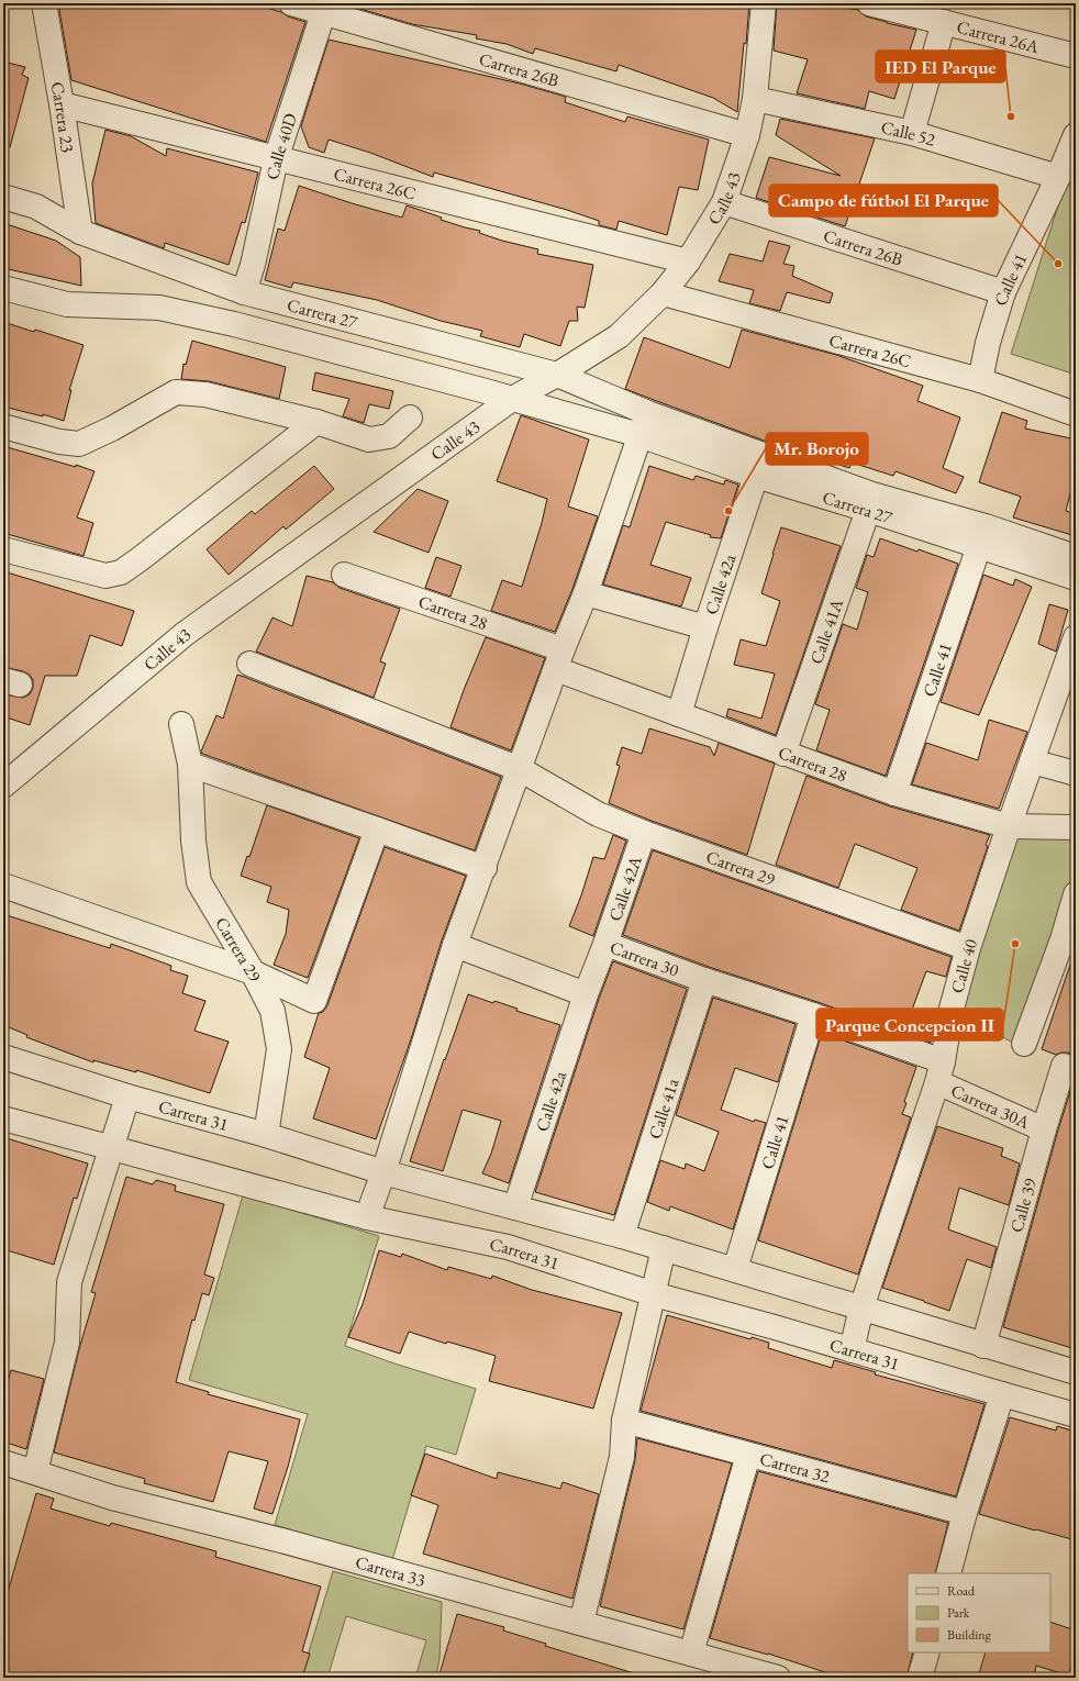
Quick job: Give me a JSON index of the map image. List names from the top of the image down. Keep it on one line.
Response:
{"streets":{"street":["Carrera 26A","Carrera 26B","Carrera 23","Calle 52","Calle 40D","Carrera 26C","Calle 43","Calle 41","Carrera 27","Calle 42a","Carrera 28","Calle 41A","Carrera 29","Calle 42A","Carrera 30","Calle 40","Carrera 30A","Calle 41a","Carrera 31","Calle 39","Carrera 32","Carrera 33"]},"crossings":[["Carrera 26B","Calle 40D"],["Carrera 26B","Calle 43"],["Carrera 26B","Calle 41"],["Carrera 23","Carrera 26C"],["Carrera 23","Carrera 27"],["Calle 52","Calle 43"],["Calle 52","Calle 41"],["Calle 40D","Carrera 26C"],["Calle 40D","Carrera 27"],["Carrera 26C","Calle 43"],["Carrera 26C","Calle 41"],["Calle 43","Carrera 27"],["Calle 41","Carrera 27"],["Calle 41","Carrera 28"],["Calle 41","Carrera 30"],["Calle 41","Carrera 31"],["Carrera 27","Calle 42a"],["Carrera 27","Calle 41A"],["Calle 42a","Carrera 28"],["Calle 42a","Carrera 30"],["Calle 42a","Carrera 31"],["Carrera 28","Calle 41A"],["Carrera 28","Calle 40"],["Carrera 29","Calle 42A"],["Carrera 29","Calle 40"],["Carrera 29","Carrera 31"],["Calle 42A","Carrera 30"],["Carrera 30","Calle 40"],["Carrera 30","Carrera 30A"],["Carrera 30","Calle 41a"],["Calle 40","Carrera 30A"],["Calle 40","Carrera 31"],["Carrera 30A","Calle 39"],["Calle 41a","Carrera 31"],["Carrera 31","Calle 39"]],"places":["IED El Parque","Campo de fútbol El Parque","Mr. Borojo","Parque Concepcion II"],"legend":["Road","Park","Building"]}
